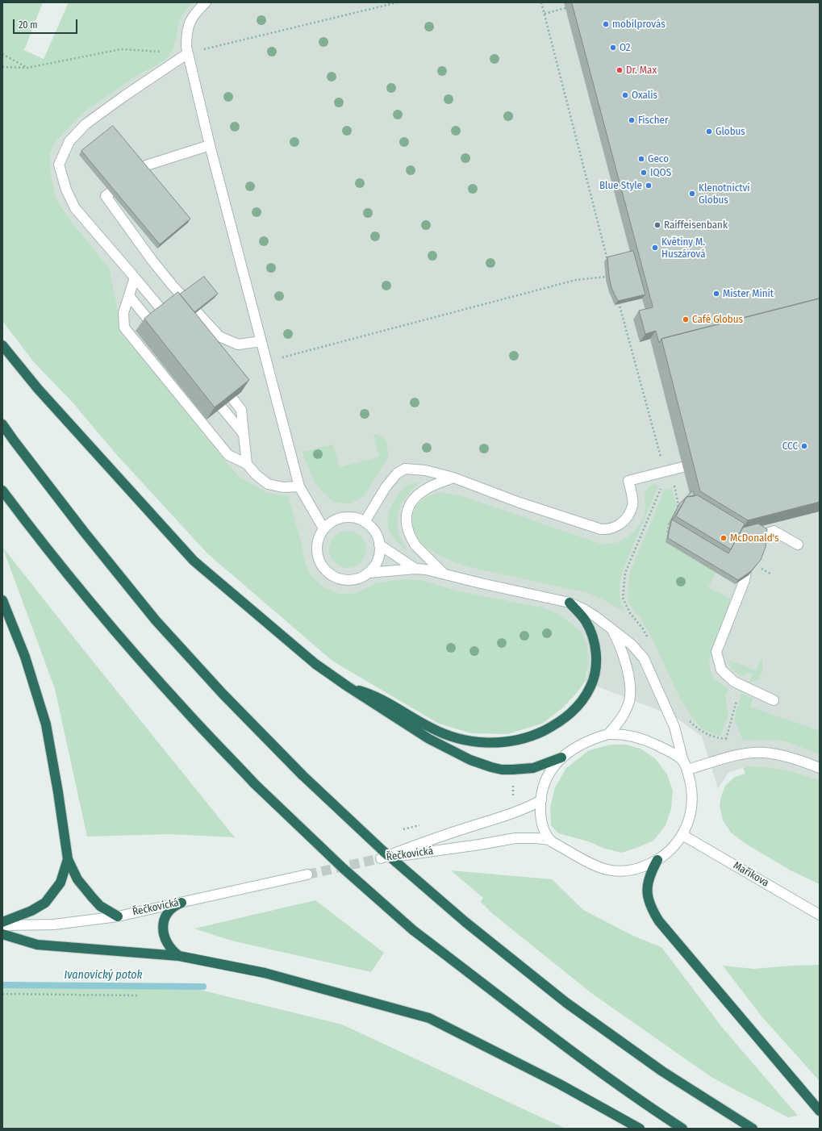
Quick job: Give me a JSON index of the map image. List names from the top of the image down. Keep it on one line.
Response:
{"streets":{"street":["Řečkovická","Maříkova"]},"water":["Ivanovický potok"],"places":["mobilprovás","O2","Dr. Max","Oxalis","Fischer","Globus","Geco","IQOS","Blue Style","Klenotnictví Globus","Raiffeisenbank","Květiny M. Huszárová","Mister Minit","Café Globus","CCC","McDonald's"],"scale_bar":"20 m"}
